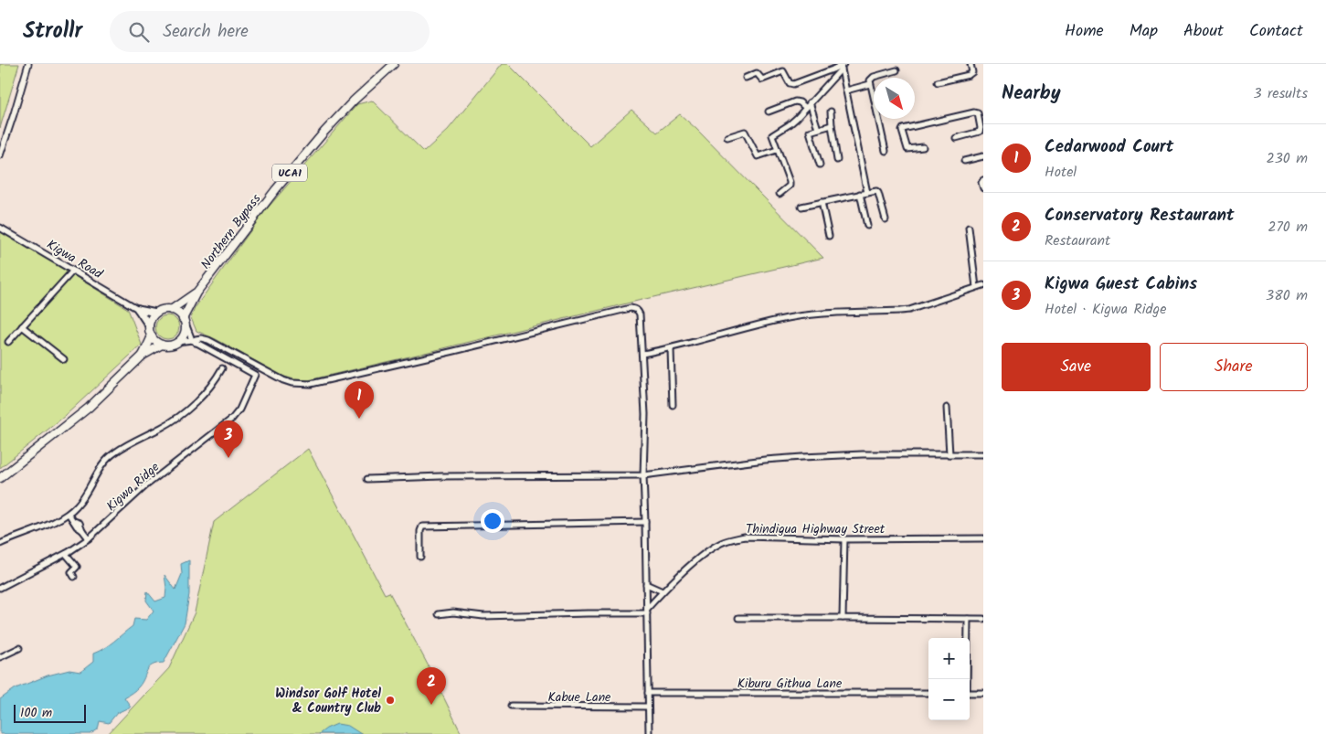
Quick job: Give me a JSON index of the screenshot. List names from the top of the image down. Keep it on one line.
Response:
{"streets":{"main road":["UCA1","Northern Bypass"],"street":["Kigwa Road","Kigwa Ridge","Thindigua Highway Street","Kiburu Githua Lane","Kabue Lane"]},"crossings":[["UCA1","Northern Bypass"]],"places":["Windsor Golf Hotel & Country Club"],"scale_bar":"100 m","north":"bottom right","page":{"header":"Strollr","search":"Search here","nav":["Home","Map","About","Contact"],"heading":["Nearby","3 results"],"list":[{"mark":"1","name":"Cedarwood Court","note":"Hotel","value":"230 m"},{"mark":"2","name":"Conservatory Restaurant","note":"Restaurant","value":"270 m"},{"mark":"3","name":"Kigwa Guest Cabins","note":"Hotel · Kigwa Ridge","value":"380 m"}],"buttons":["Save","Share"],"pins":["1","3","2"],"map_buttons":["+","−"],"scale":"100 m"}}
